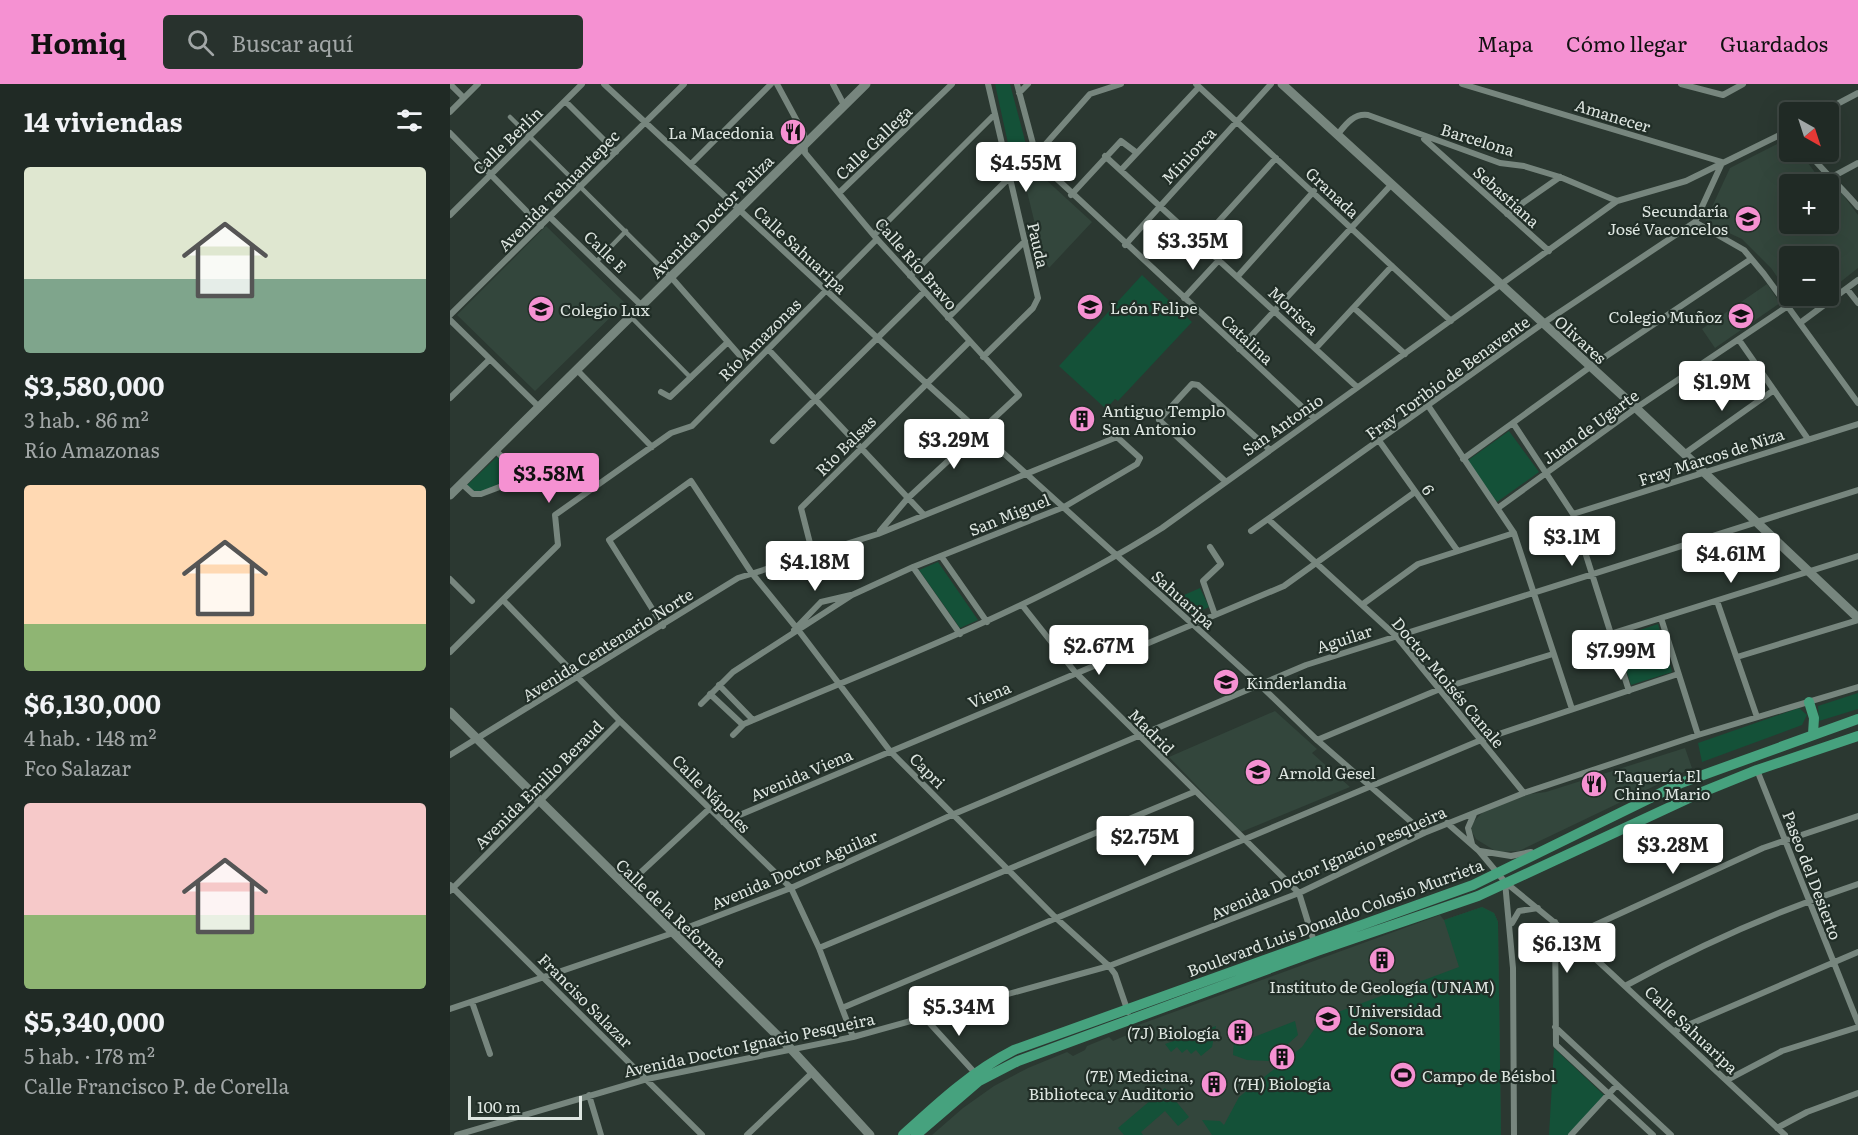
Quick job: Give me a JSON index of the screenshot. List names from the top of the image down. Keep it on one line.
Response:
{"streets":{"main road":["Avenida Doctor Paliza","Olivares","Calle de la Reforma","Boulevard Luis Donaldo Colosio Murrieta"],"street":["Amanecer","Barcelona","Calle Berlín","Calle Gallega","Miniorca","Avenida Tehuantepec","Granada","Sebastiana","Pauda","Calle Sahuaripa","Calle E","Calle Río Bravo","Morisca","Río Amazonas","Catalina","Fray Toribio de Benavente","San Antonio","Juan de Ugarte","Rio Balsas","Fray Marcos de Niza","6","San Miguel","Sahuaripa","Aguilar","Avenida Centenario Norte","Doctor Moisés Canale","Viena","Madrid","Capri","Avenida Viena","Avenida Emilio Beraud","Calle Nápoles","Avenida Doctor Ignacio Pesqueira","Avenida Doctor Aguilar","Paseo del Desierto","Franciso Salazar"]},"crossings":[["Amanecer","San Antonio"],["Barcelona","Sebastiana"],["Barcelona","Olivares"],["Barcelona","San Antonio"],["Calle Gallega","Calle Río Bravo"],["Miniorca","Granada"],["Miniorca","Morisca"],["Miniorca","Catalina"],["Avenida Tehuantepec","Calle Sahuaripa"],["Avenida Tehuantepec","Calle E"],["Granada","San Antonio"],["Sebastiana","San Antonio"],["Avenida Doctor Paliza","Calle Sahuaripa"],["Avenida Doctor Paliza","Calle E"],["Avenida Doctor Paliza","Calle Río Bravo"],["Pauda","Calle Río Bravo"],["Pauda","Río Amazonas"],["Calle Sahuaripa","Río Amazonas"],["Calle Sahuaripa","Rio Balsas"],["Calle Sahuaripa","Sahuaripa"],["Calle Sahuaripa","Avenida Doctor Ignacio Pesqueira"],["Calle Sahuaripa","Boulevard Luis Donaldo Colosio Murrieta"],["Calle Río Bravo","Río Amazonas"],["Calle Río Bravo","Rio Balsas"],["Calle Río Bravo","Sahuaripa"],["Morisca","San Antonio"],["Catalina","San Antonio"],["Olivares","Fray Toribio de Benavente"],["Olivares","San Antonio"],["Olivares","Juan de Ugarte"],["Olivares","Fray Marcos de Niza"],["Olivares","Aguilar"],["Fray Toribio de Benavente","6"],["Fray Toribio de Benavente","Doctor Moisés Canale"],["San Antonio","Sahuaripa"],["San Antonio","Madrid"],["San Antonio","Capri"],["Rio Balsas","Sahuaripa"],["Rio Balsas","Avenida Centenario Norte"],["6","Viena"],["San Miguel","Sahuaripa"],["San Miguel","Avenida Centenario Norte"],["San Miguel","Capri"],["Sahuaripa","Aguilar"],["Sahuaripa","Avenida Centenario Norte"],["Sahuaripa","Viena"],["Sahuaripa","Avenida Doctor Ignacio Pesqueira"],["Aguilar","Doctor Moisés Canale"],["Aguilar","Madrid"],["Aguilar","Capri"],["Aguilar","Avenida Doctor Aguilar"],["Avenida Centenario Norte","Capri"],["Avenida Centenario Norte","Calle Nápoles"],["Avenida Centenario Norte","Calle de la Reforma"],["Doctor Moisés Canale","Viena"],["Doctor Moisés Canale","Avenida Doctor Ignacio Pesqueira"],["Viena","Madrid"],["Viena","Capri"],["Viena","Avenida Viena"],["Madrid","Avenida Doctor Ignacio Pesqueira"],["Capri","Avenida Viena"],["Capri","Avenida Doctor Ignacio Pesqueira"],["Capri","Avenida Doctor Aguilar"],["Avenida Viena","Calle Nápoles"],["Avenida Emilio Beraud","Calle Nápoles"],["Avenida Emilio Beraud","Calle de la Reforma"],["Avenida Emilio Beraud","Franciso Salazar"],["Calle Nápoles","Avenida Doctor Ignacio Pesqueira"],["Calle Nápoles","Avenida Doctor Aguilar"],["Avenida Doctor Ignacio Pesqueira","Calle de la Reforma"],["Avenida Doctor Ignacio Pesqueira","Franciso Salazar"],["Avenida Doctor Aguilar","Calle de la Reforma"],["Avenida Doctor Aguilar","Franciso Salazar"],["Paseo del Desierto","Boulevard Luis Donaldo Colosio Murrieta"]],"places":{"restaurant":["La Macedonia","Taquería El Chino Mario"],"school or university":["Secundaría José Vaconcelos","León Felipe","Colegio Lux","Colegio Muñoz","Kinderlandia","Arnold Gesel","Universidad de Sonora"],"building":["Antiguo Templo San Antonio","Instituto de Geología (UNAM)","(7J) Biología","(7H) Biología","(7E) Medicina, Biblioteca y Auditorio"],"sports":["Campo de Béisbol"]},"scale_bar":"100 m","north":"bottom right","page":{"header":"Homiq","search":"Buscar aquí","nav":["Mapa","Cómo llegar","Guardados"],"heading":"14 viviendas","map_buttons":["+","−"],"price":["$4.55M","$3.35M","$1.9M","$3.29M","$3.58M","$3.1M","$4.61M","$4.18M","$2.67M","$7.99M","$2.75M","$3.28M","$6.13M","$5.34M"],"list":[{"name":"$3,580,000","note":"3 hab. · 86 m² · Río Amazonas"},{"name":"$6,130,000","note":"4 hab. · 148 m² · Fco Salazar"},{"name":"$5,340,000","note":"5 hab. · 178 m² · Calle Francisco P. de Corella"}],"scale":"100 m"}}
